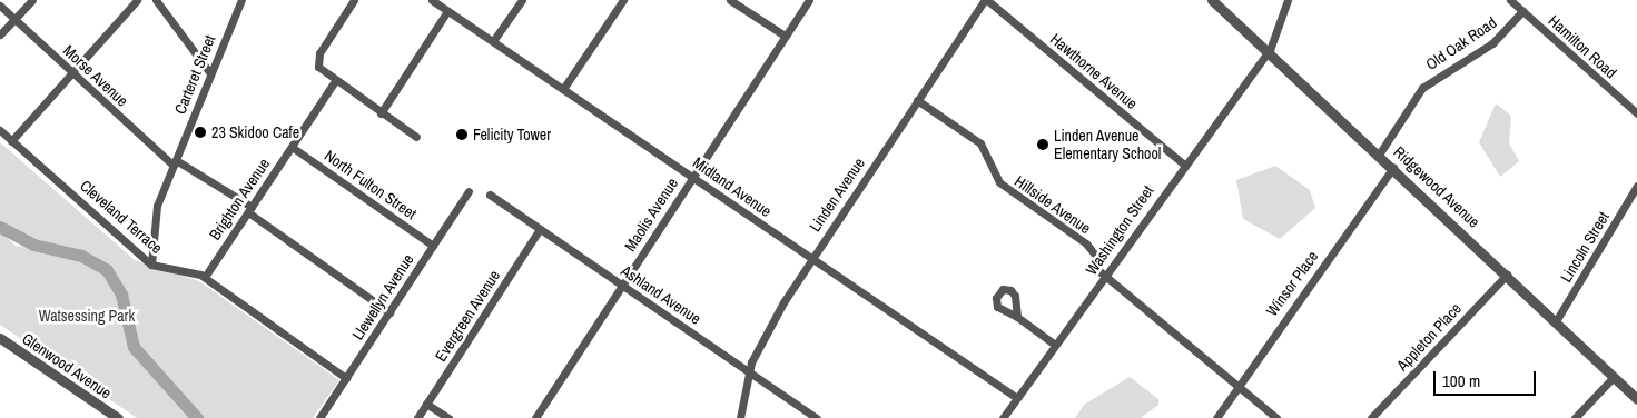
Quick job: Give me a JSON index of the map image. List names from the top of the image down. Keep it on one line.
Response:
{"streets":{"street":["Old Oak Road","Hamilton Road","Hawthorne Avenue","Carteret Street","Morse Avenue","North Fulton Street","Midland Avenue","Ridgewood Avenue","Linden Avenue","Brighton Avenue","Hillside Avenue","Maolis Avenue","Cleveland Terrace","Washington Street","Lincoln Street","Winsor Place","Ashland Avenue","Llewellyn Avenue","Evergreen Avenue","Appleton Place","Glenwood Avenue"]},"crossings":[["Old Oak Road","Hamilton Road"],["Old Oak Road","Ridgewood Avenue"],["Hawthorne Avenue","Linden Avenue"],["Hawthorne Avenue","Washington Street"],["Carteret Street","Morse Avenue"],["Carteret Street","Cleveland Terrace"],["Morse Avenue","Brighton Avenue"],["Morse Avenue","Llewellyn Avenue"],["North Fulton Street","Brighton Avenue"],["North Fulton Street","Llewellyn Avenue"],["Midland Avenue","Linden Avenue"],["Midland Avenue","Maolis Avenue"],["Midland Avenue","Washington Street"],["Ridgewood Avenue","Washington Street"],["Ridgewood Avenue","Lincoln Street"],["Ridgewood Avenue","Winsor Place"],["Ridgewood Avenue","Appleton Place"],["Linden Avenue","Hillside Avenue"],["Linden Avenue","Ashland Avenue"],["Brighton Avenue","Cleveland Terrace"],["Hillside Avenue","Washington Street"],["Hillside Avenue","Winsor Place"],["Maolis Avenue","Ashland Avenue"],["Cleveland Terrace","Llewellyn Avenue"],["Ashland Avenue","Evergreen Avenue"]],"parks":["Watsessing Park"],"places":["23 Skidoo Cafe","Felicity Tower","Linden Avenue Elementary School"],"scale_bar":"100 m"}
